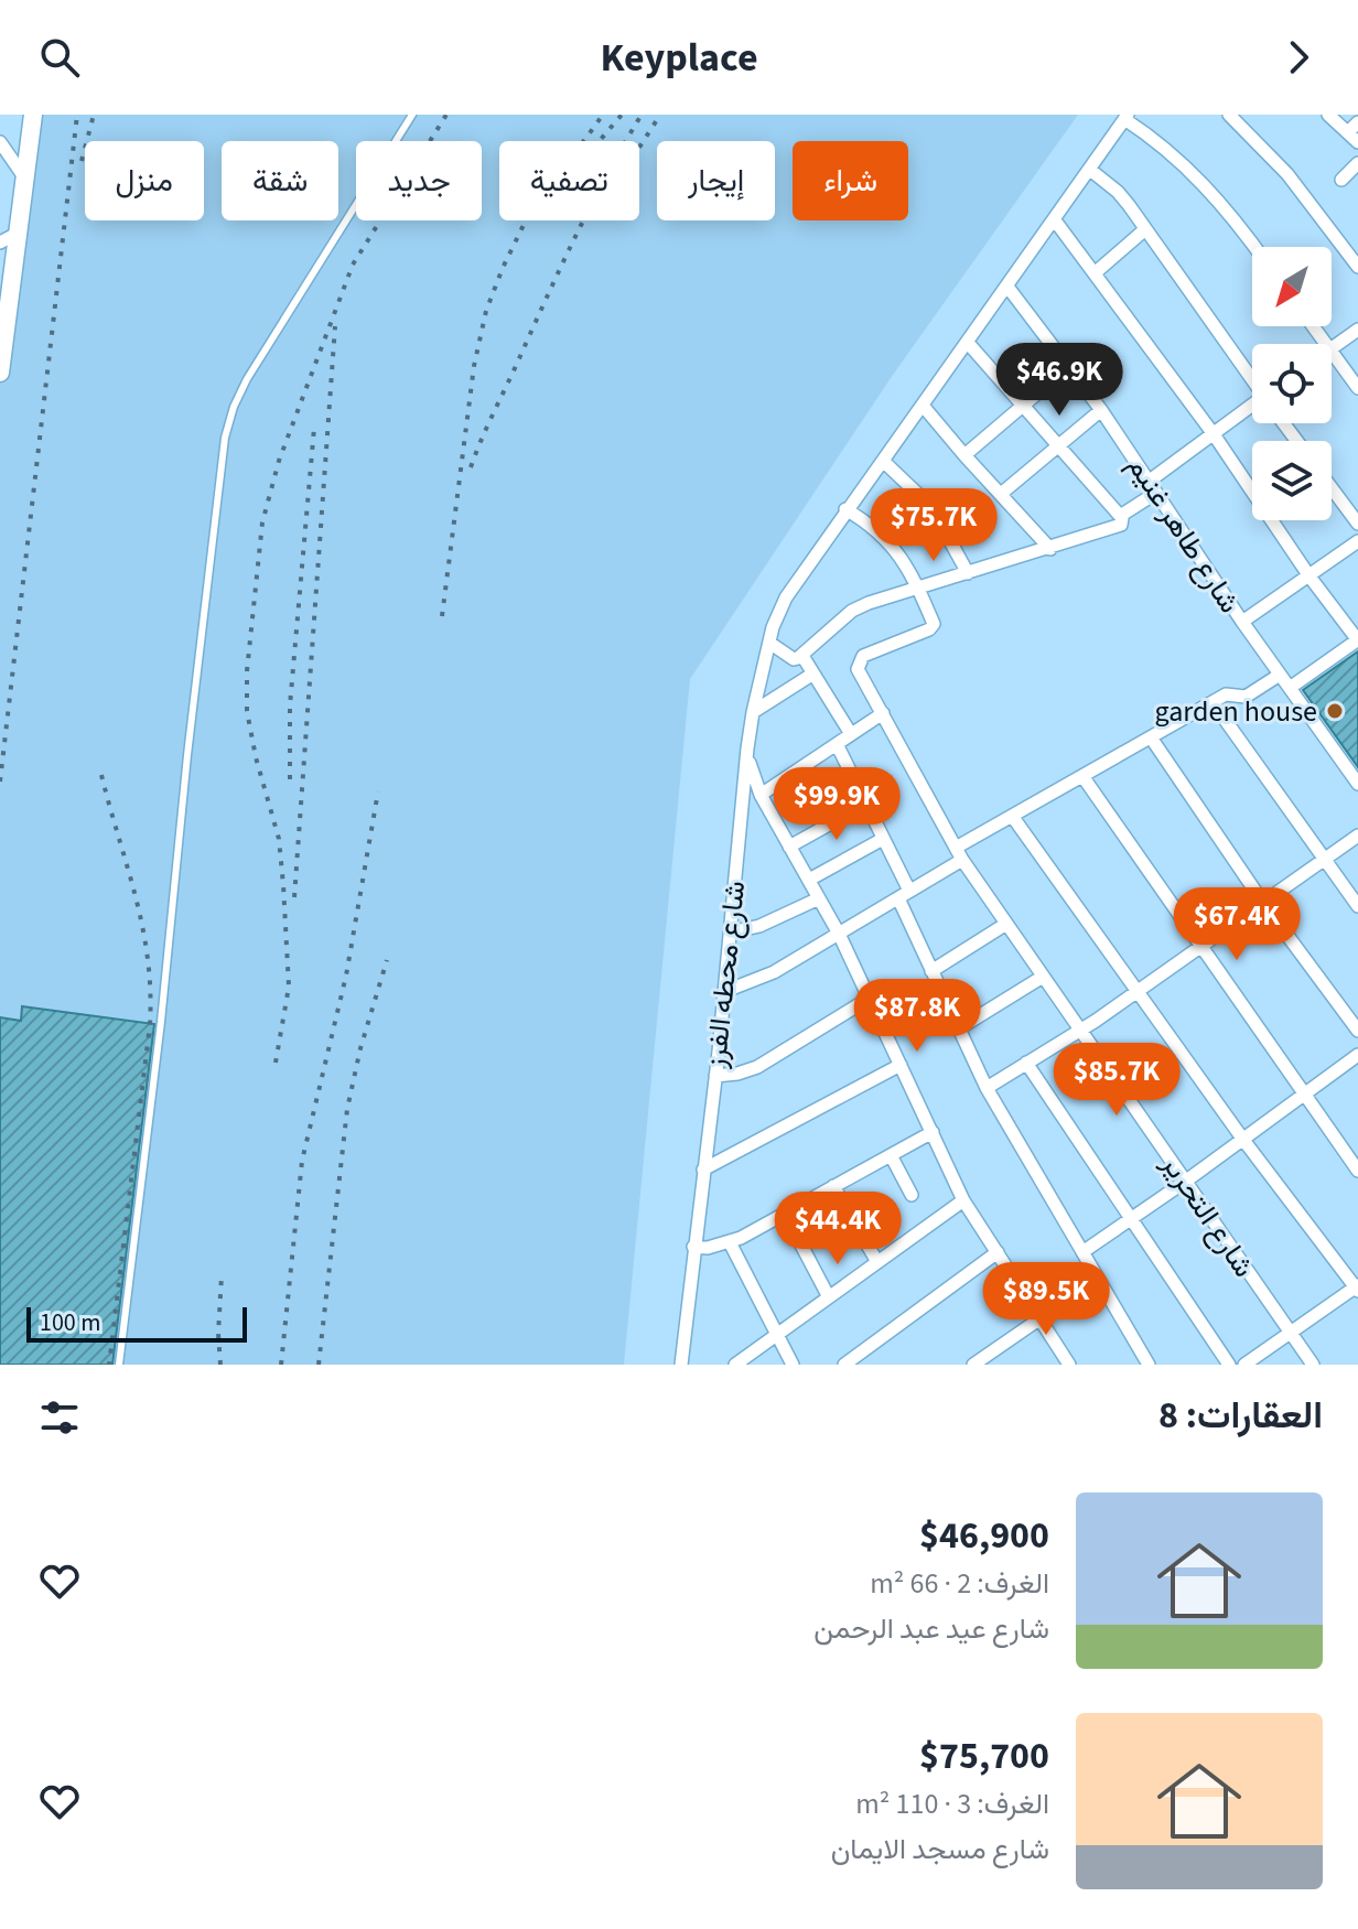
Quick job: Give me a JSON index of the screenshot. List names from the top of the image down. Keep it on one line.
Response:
{"streets":{"street":["شارع طاهر غنيم","شارع محطه الفرز","شارع التحرير"]},"crossings":[["شارع طاهر غنيم","شارع محطه الفرز"]],"places":["garden house"],"scale_bar":"100 m","north":"bottom left","page":{"header":"Keyplace","chip":["شراء","إيجار","تصفية","جديد","شقة","منزل"],"price":["$46.9K","$75.7K","$99.9K","$67.4K","$87.8K","$85.7K","$44.4K","$89.5K"],"scale":"100 m","heading":"العقارات: 8","list":[{"name":"$46,900","note":"الغرف: 2 · 66 m² · شارع عيد عبد الرحمن"},{"name":"$75,700","note":"الغرف: 3 · 110 m² · شارع مسجد الايمان"}]}}
